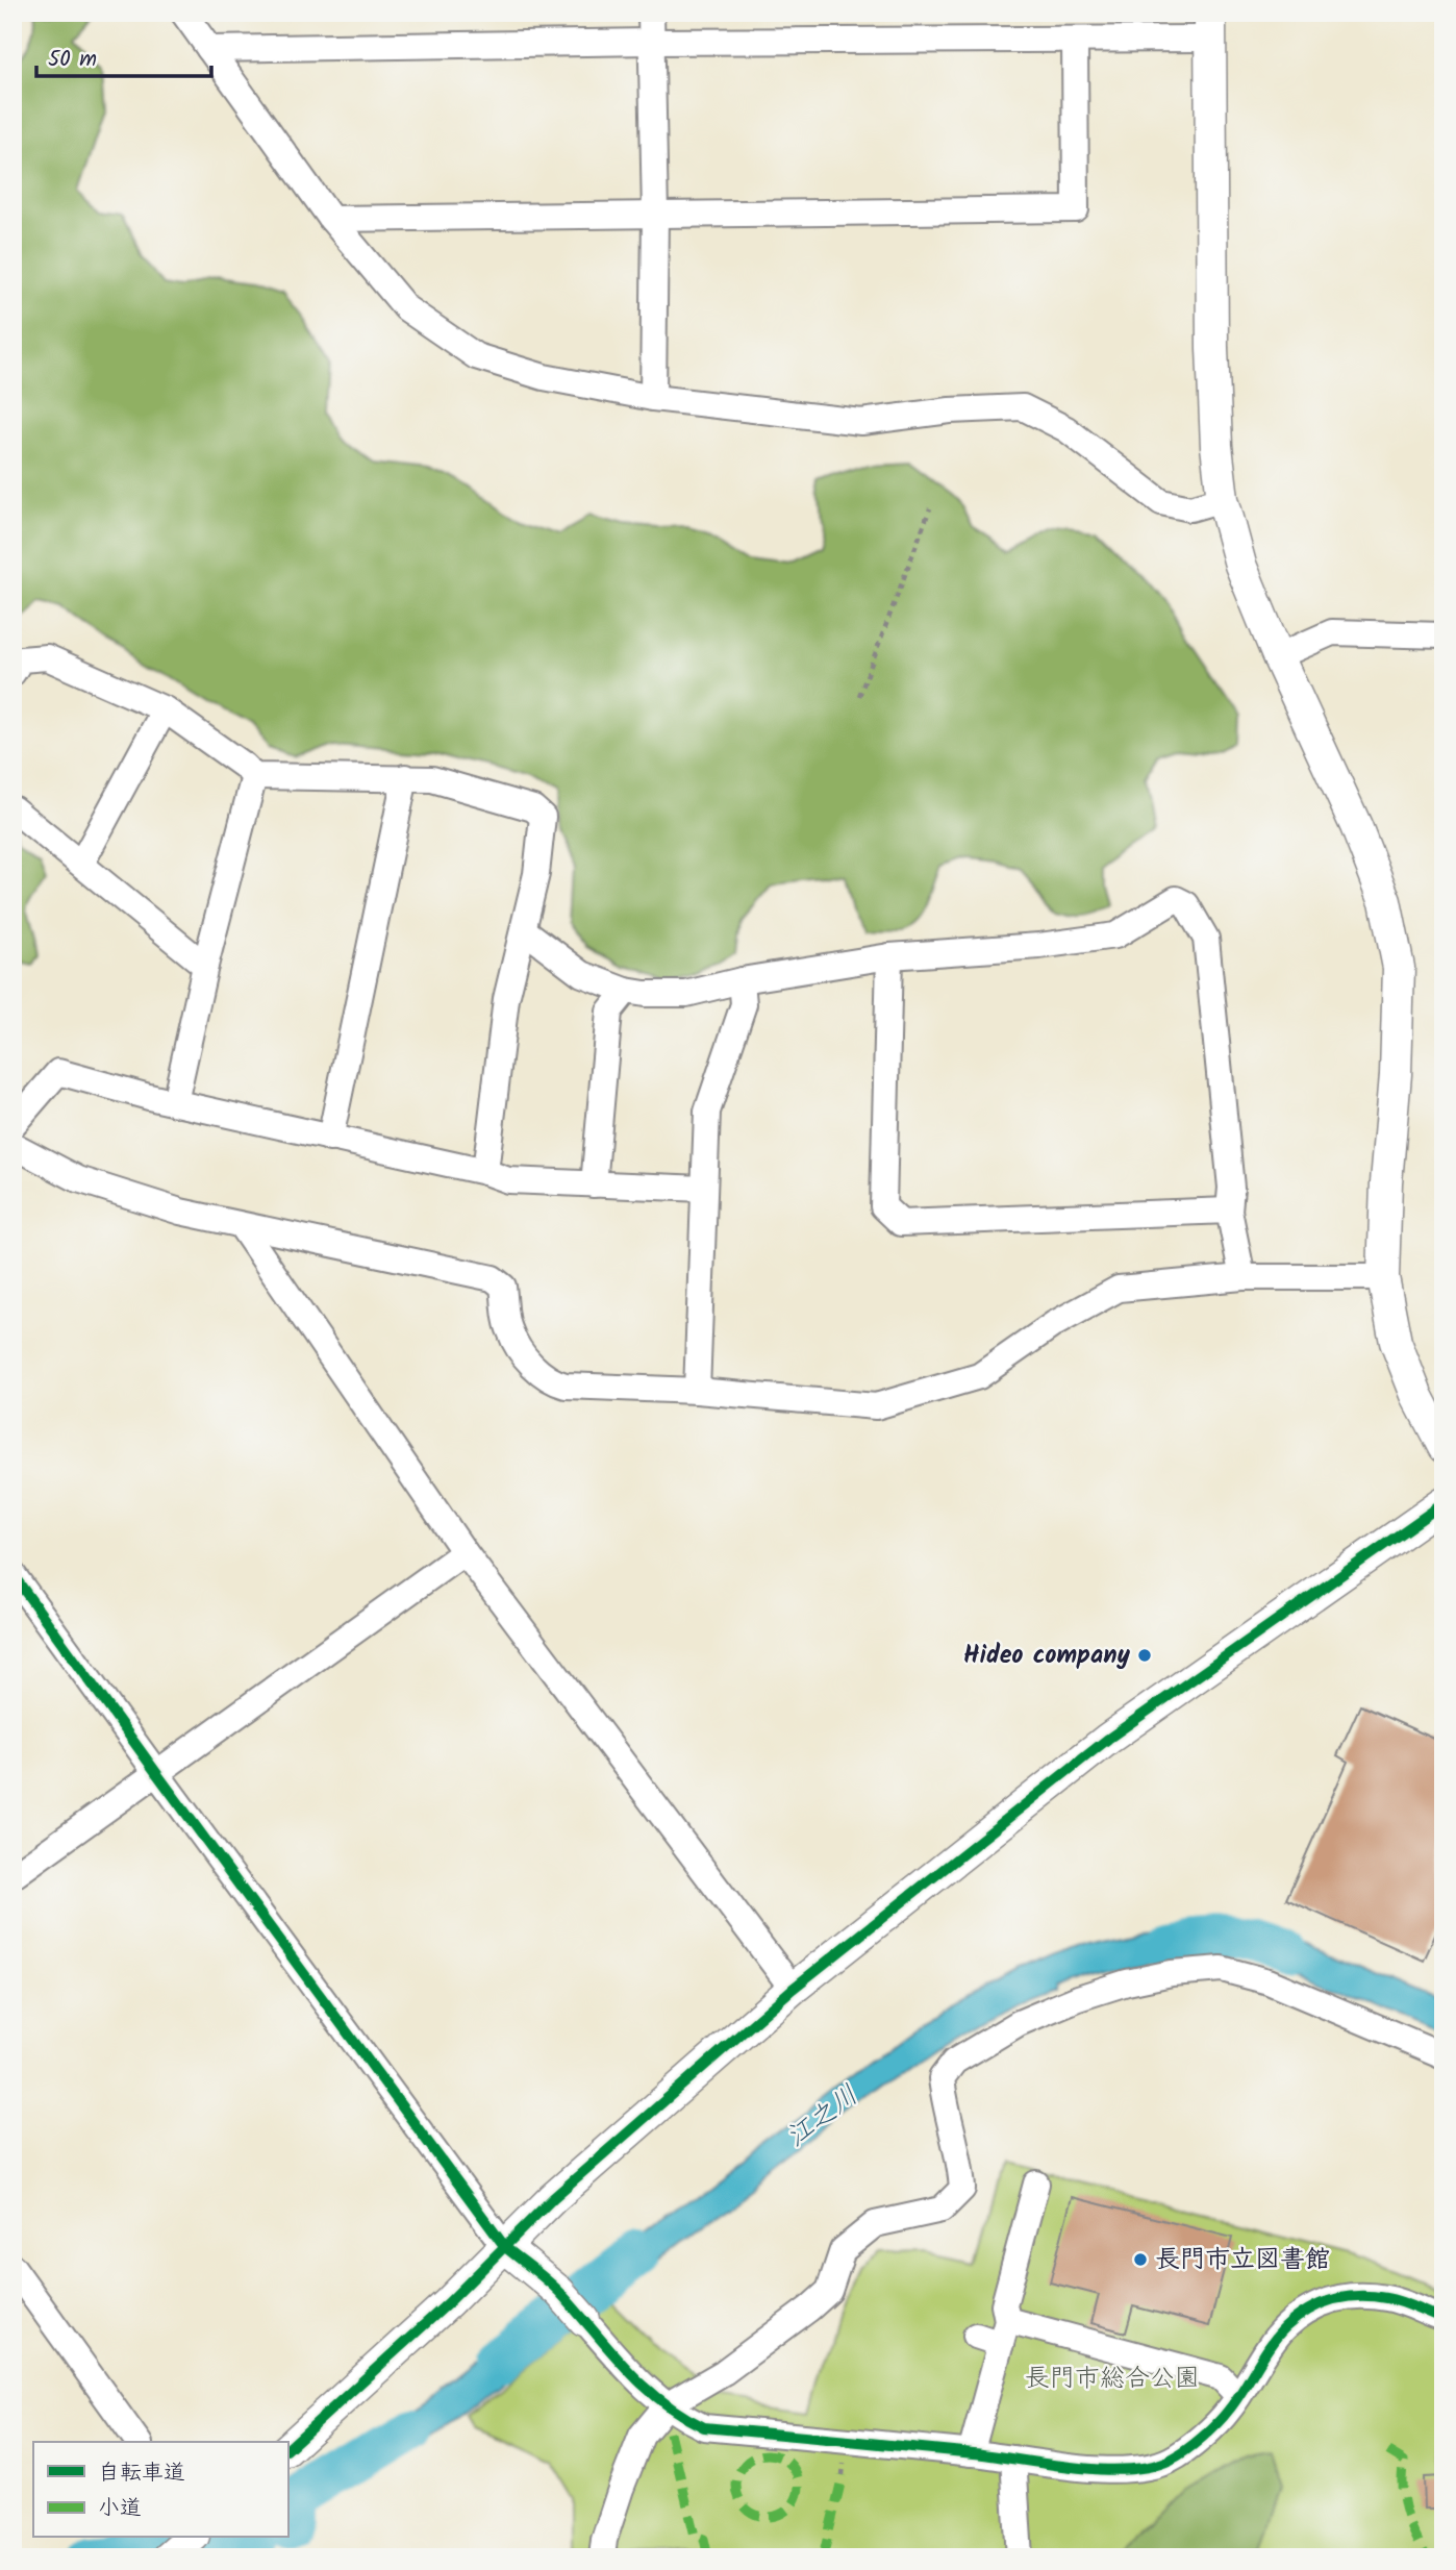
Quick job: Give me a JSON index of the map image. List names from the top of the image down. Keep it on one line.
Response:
{"water":["江之川"],"parks":["長門市総合公園"],"places":["Hideo company","長門市立図書館"],"legend":["自転車道","小道"],"scale_bar":"50 m"}
